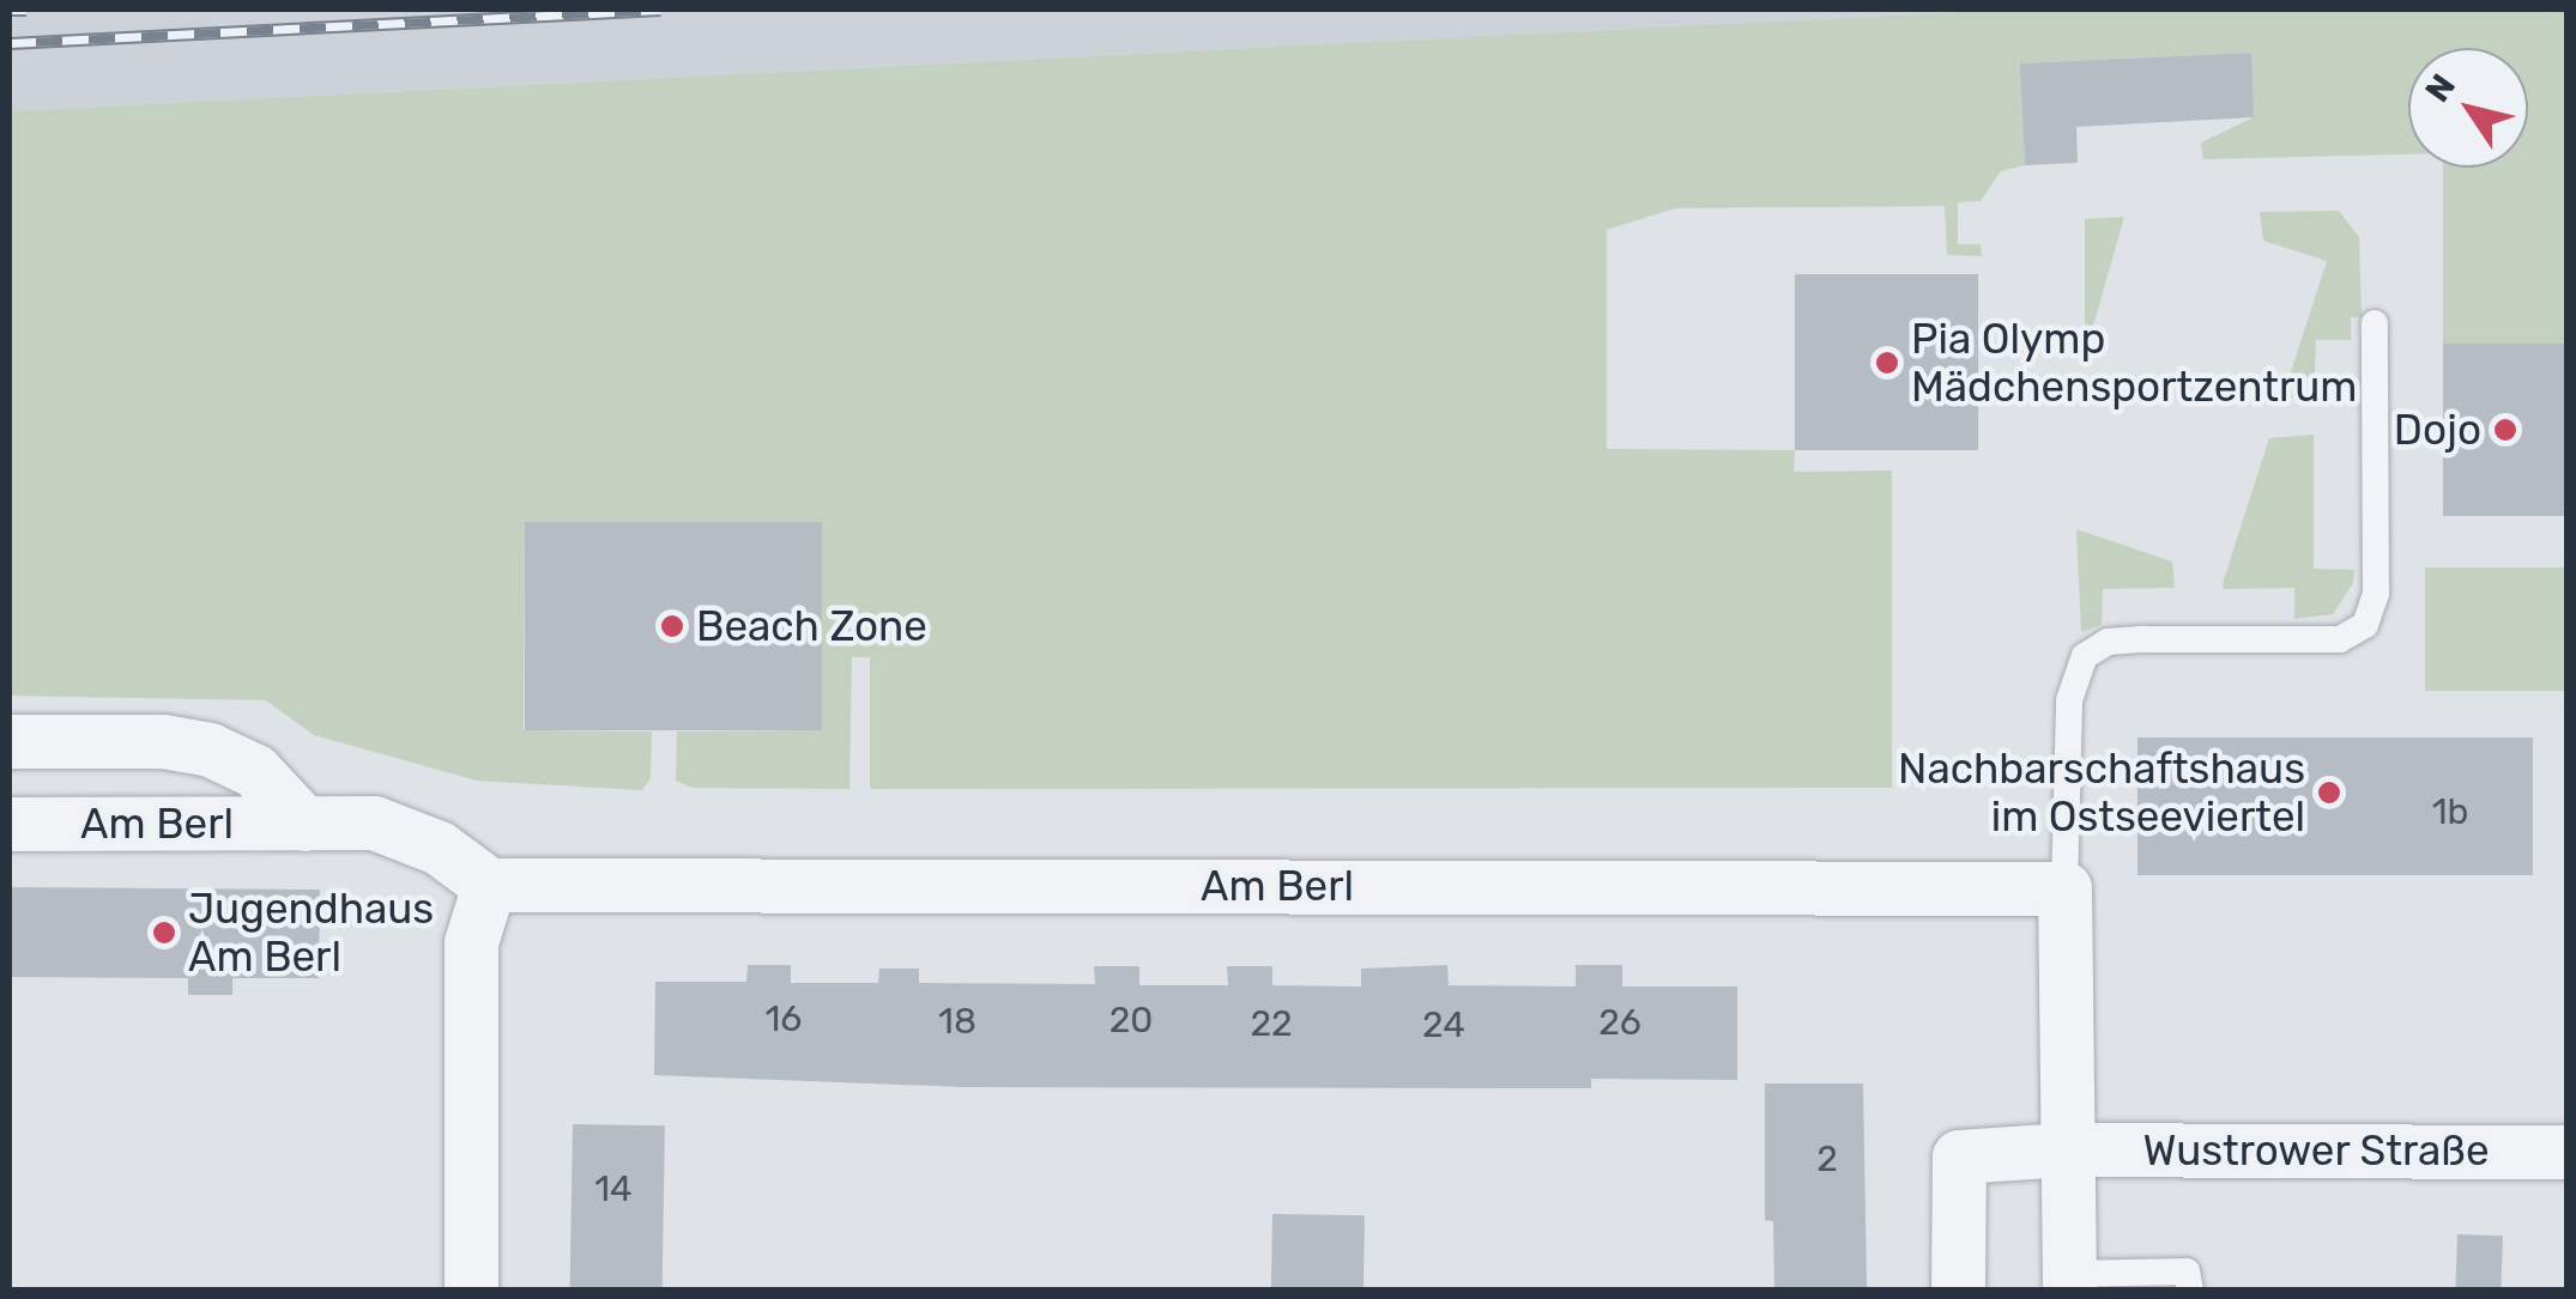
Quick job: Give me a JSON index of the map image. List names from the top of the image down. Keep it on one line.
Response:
{"streets":{"street":["Am Berl","Wustrower Straße"]},"places":["Pia Olymp Mädchensportzentrum","Dojo","Beach Zone","Nachbarschaftshaus im Ostseeviertel","Jugendhaus Am Berl"],"house_numbers":["1b","16","20","18","26","22","24","2","14"],"north":"top left"}
